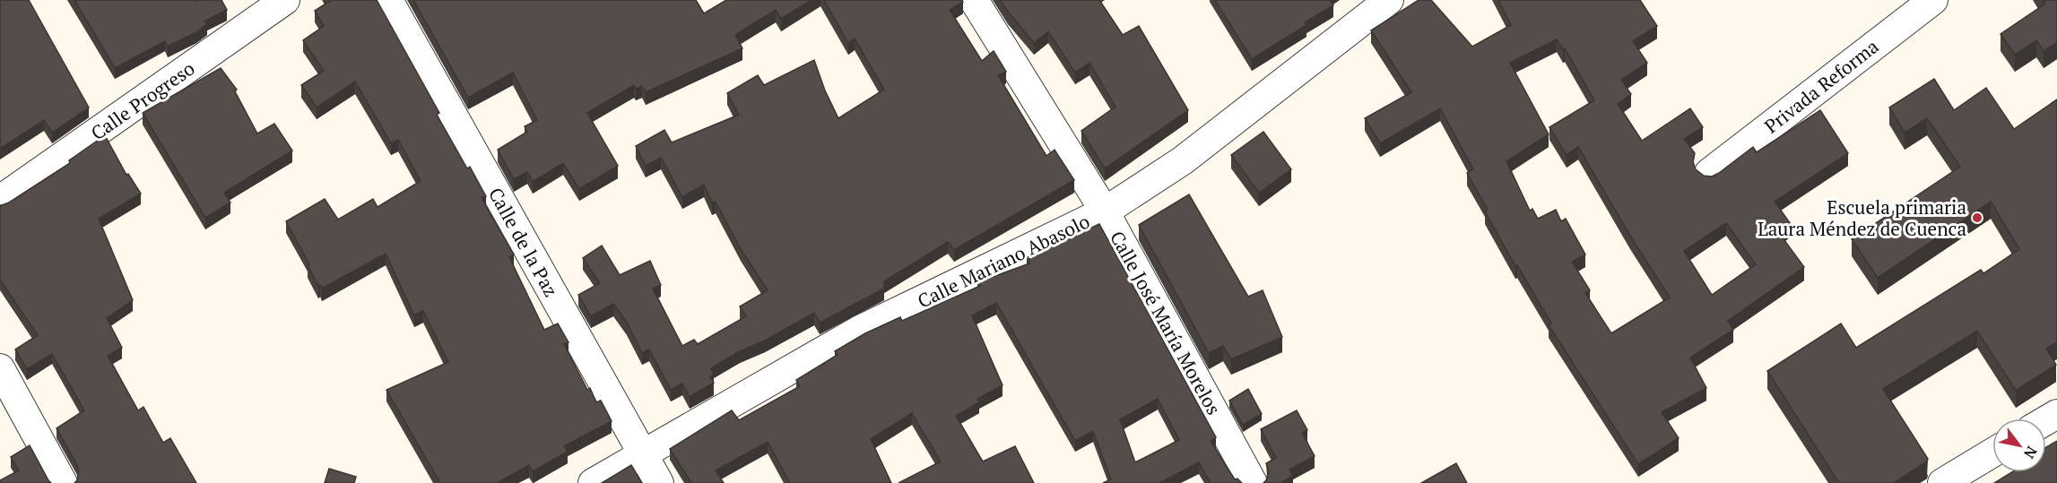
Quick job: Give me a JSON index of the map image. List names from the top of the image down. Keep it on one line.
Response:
{"streets":{"street":["Privada Reforma","Calle Progreso","Calle de la Paz","Calle Mariano Abasolo","Calle José María Morelos"]},"crossings":[["Calle de la Paz","Calle Mariano Abasolo"],["Calle Mariano Abasolo","Calle José María Morelos"]],"places":["Escuela primaria Laura Méndez de Cuenca"],"north":"bottom right"}
